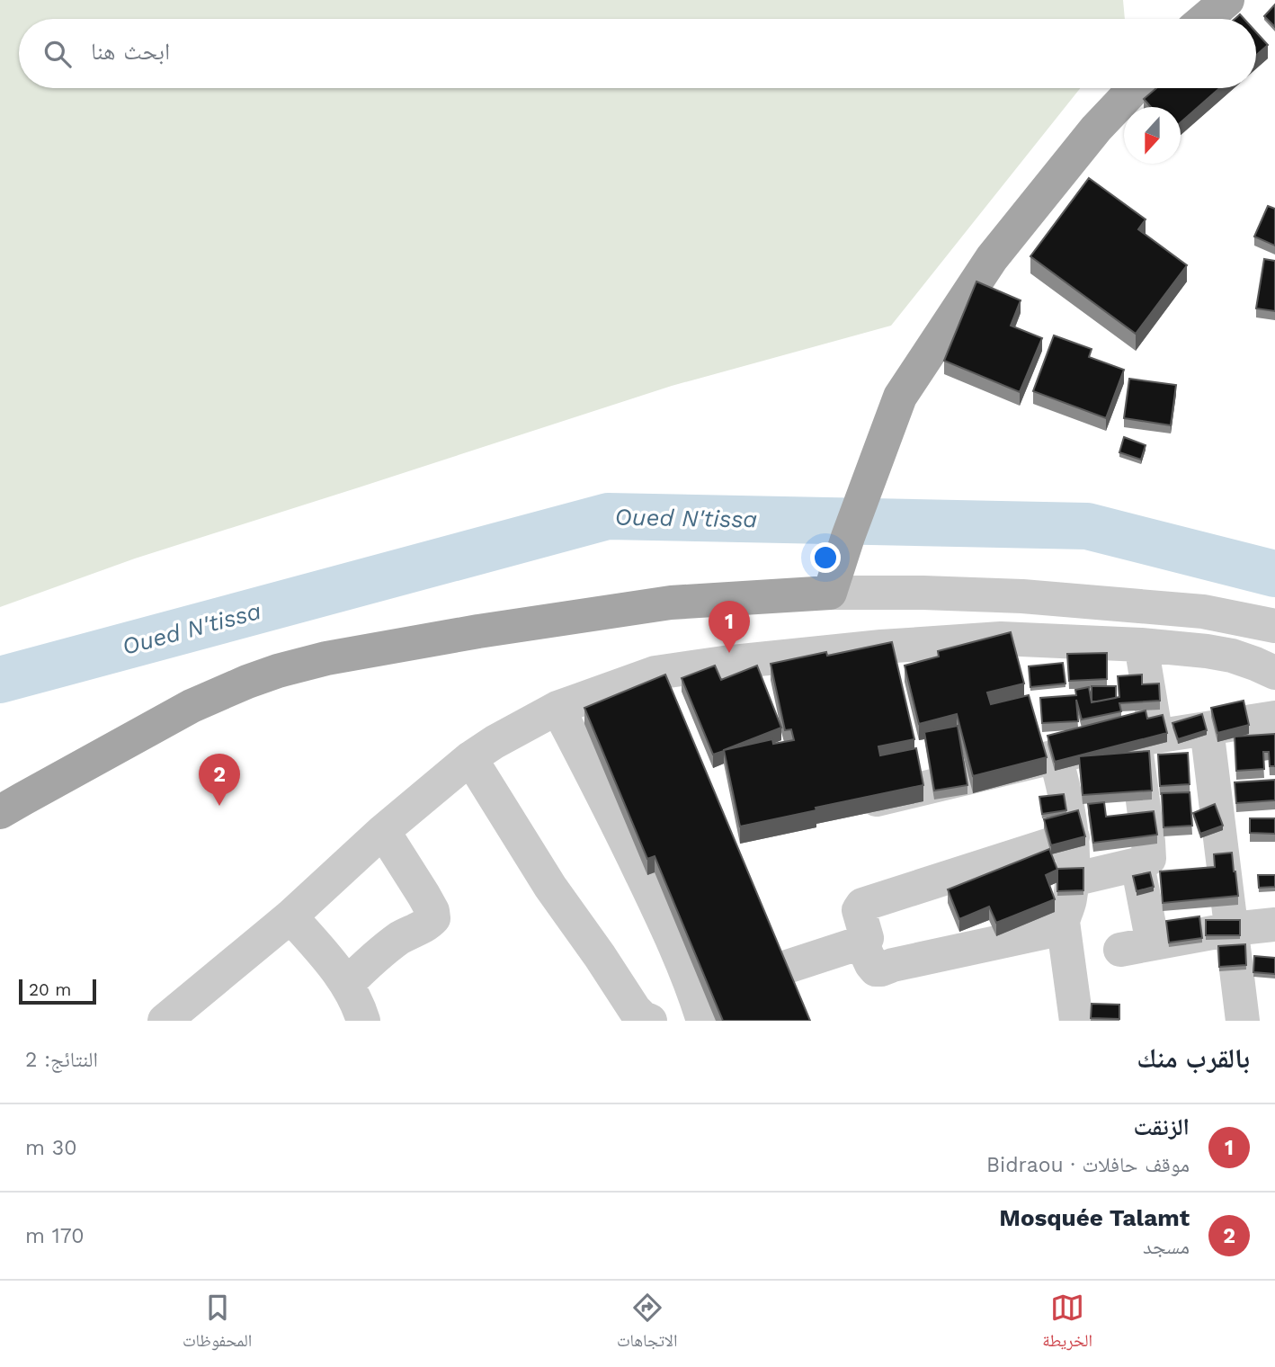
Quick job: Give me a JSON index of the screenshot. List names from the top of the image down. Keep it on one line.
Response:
{"water":["Oued N'tissa"],"scale_bar":"20 m","north":"bottom","page":{"search":"ابحث هنا","pins":["1","2"],"scale":"20 m","heading":["بالقرب منك","النتائج: 2"],"list":[{"mark":"1","name":"الزنقت","note":"موقف حافلات · Bidraou","value":"30 m"},{"mark":"2","name":"Mosquée Talamt","note":"مسجد","value":"170 m"}],"nav":["الخريطة","الاتجاهات","المحفوظات"]}}
